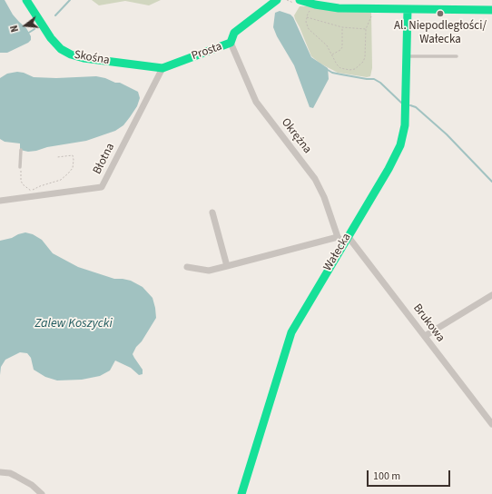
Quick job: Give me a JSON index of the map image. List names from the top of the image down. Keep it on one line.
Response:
{"streets":{"street":["Prosta","Skośna","Okrężna","Błotna","Wałecka","Brukowa"]},"crossings":[["Prosta","Skośna"],["Prosta","Okrężna"],["Prosta","Błotna"],["Skośna","Błotna"],["Okrężna","Wałecka"],["Okrężna","Brukowa"],["Wałecka","Brukowa"]],"water":["Zalew Koszycki"],"places":["Al. Niepodległości/ Wałecka"],"scale_bar":"100 m","north":"left"}
